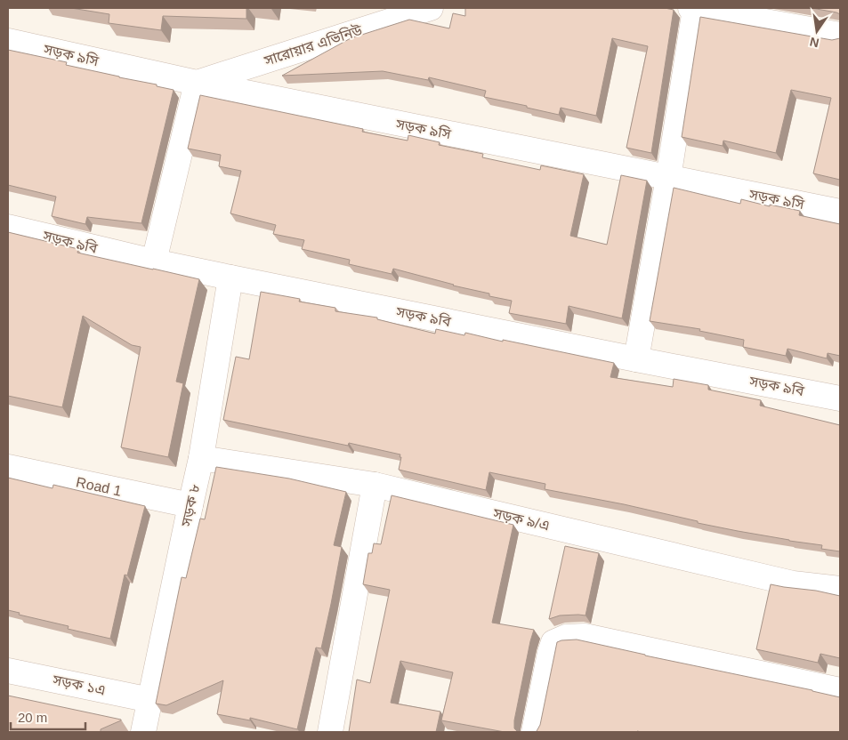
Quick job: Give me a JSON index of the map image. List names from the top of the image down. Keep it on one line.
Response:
{"streets":{"street":["সারোয়ার এভিনিউ","সড়ক ৯সি","সড়ক ৯বি","Road 1","সড়ক ৮","সড়ক ৯/এ","সড়ক ১এ"]},"crossings":[["সারোয়ার এভিনিউ","সড়ক ৯সি"],["সড়ক ৯বি","সড়ক ৮"],["Road 1","সড়ক ৮"],["সড়ক ৮","সড়ক ৯/এ"],["সড়ক ৮","সড়ক ১এ"]],"scale_bar":"20 m","north":"bottom"}
